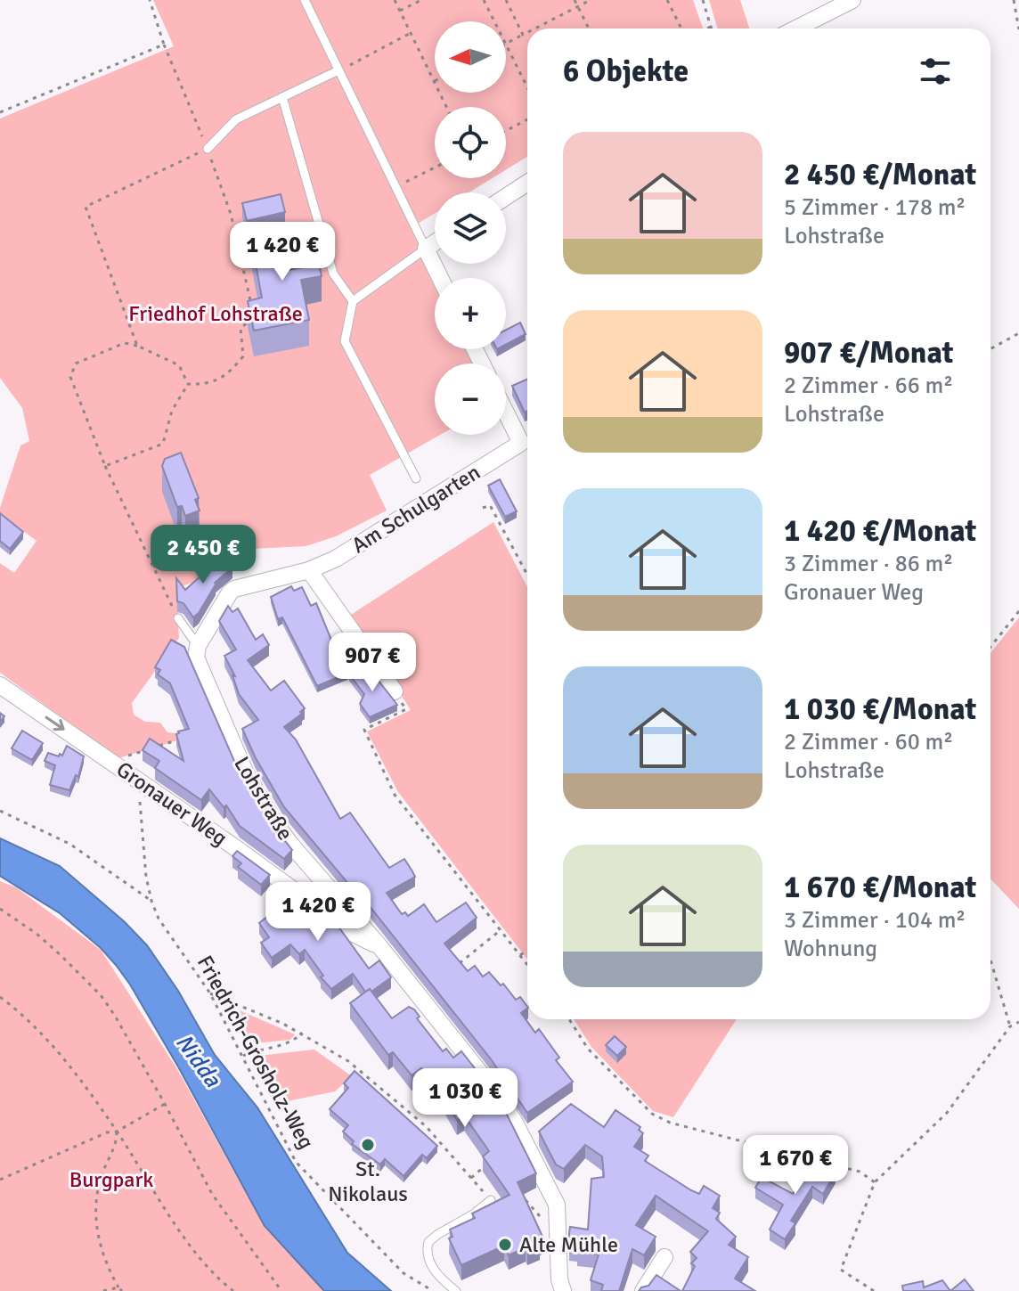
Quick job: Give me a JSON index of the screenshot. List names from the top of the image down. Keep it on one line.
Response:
{"streets":{"street":["Am Schulgarten","Lohstraße","Gronauer Weg"],"path":["Friedrich-Grosholz-Weg"]},"crossings":[["Lohstraße","Gronauer Weg"],["Gronauer Weg","Friedrich-Grosholz-Weg"]],"water":["Nidda"],"parks":["Friedhof Lohstraße","Burgpark"],"places":["St. Nikolaus","Alte Mühle"],"north":"left","page":{"map_buttons":["+","−"],"heading":"6 Objekte","list":[{"name":"2 450 €/Monat","note":"5 Zimmer · 178 m² · Lohstraße"},{"name":"907 €/Monat","note":"2 Zimmer · 66 m² · Lohstraße"},{"name":"1 420 €/Monat","note":"3 Zimmer · 86 m² · Gronauer Weg"},{"name":"1 030 €/Monat","note":"2 Zimmer · 60 m² · Lohstraße"},{"name":"1 670 €/Monat","note":"3 Zimmer · 104 m² · Wohnung"}],"price":["1 420 €","2 450 €","907 €","1 420 €","1 030 €","1 670 €"]}}
